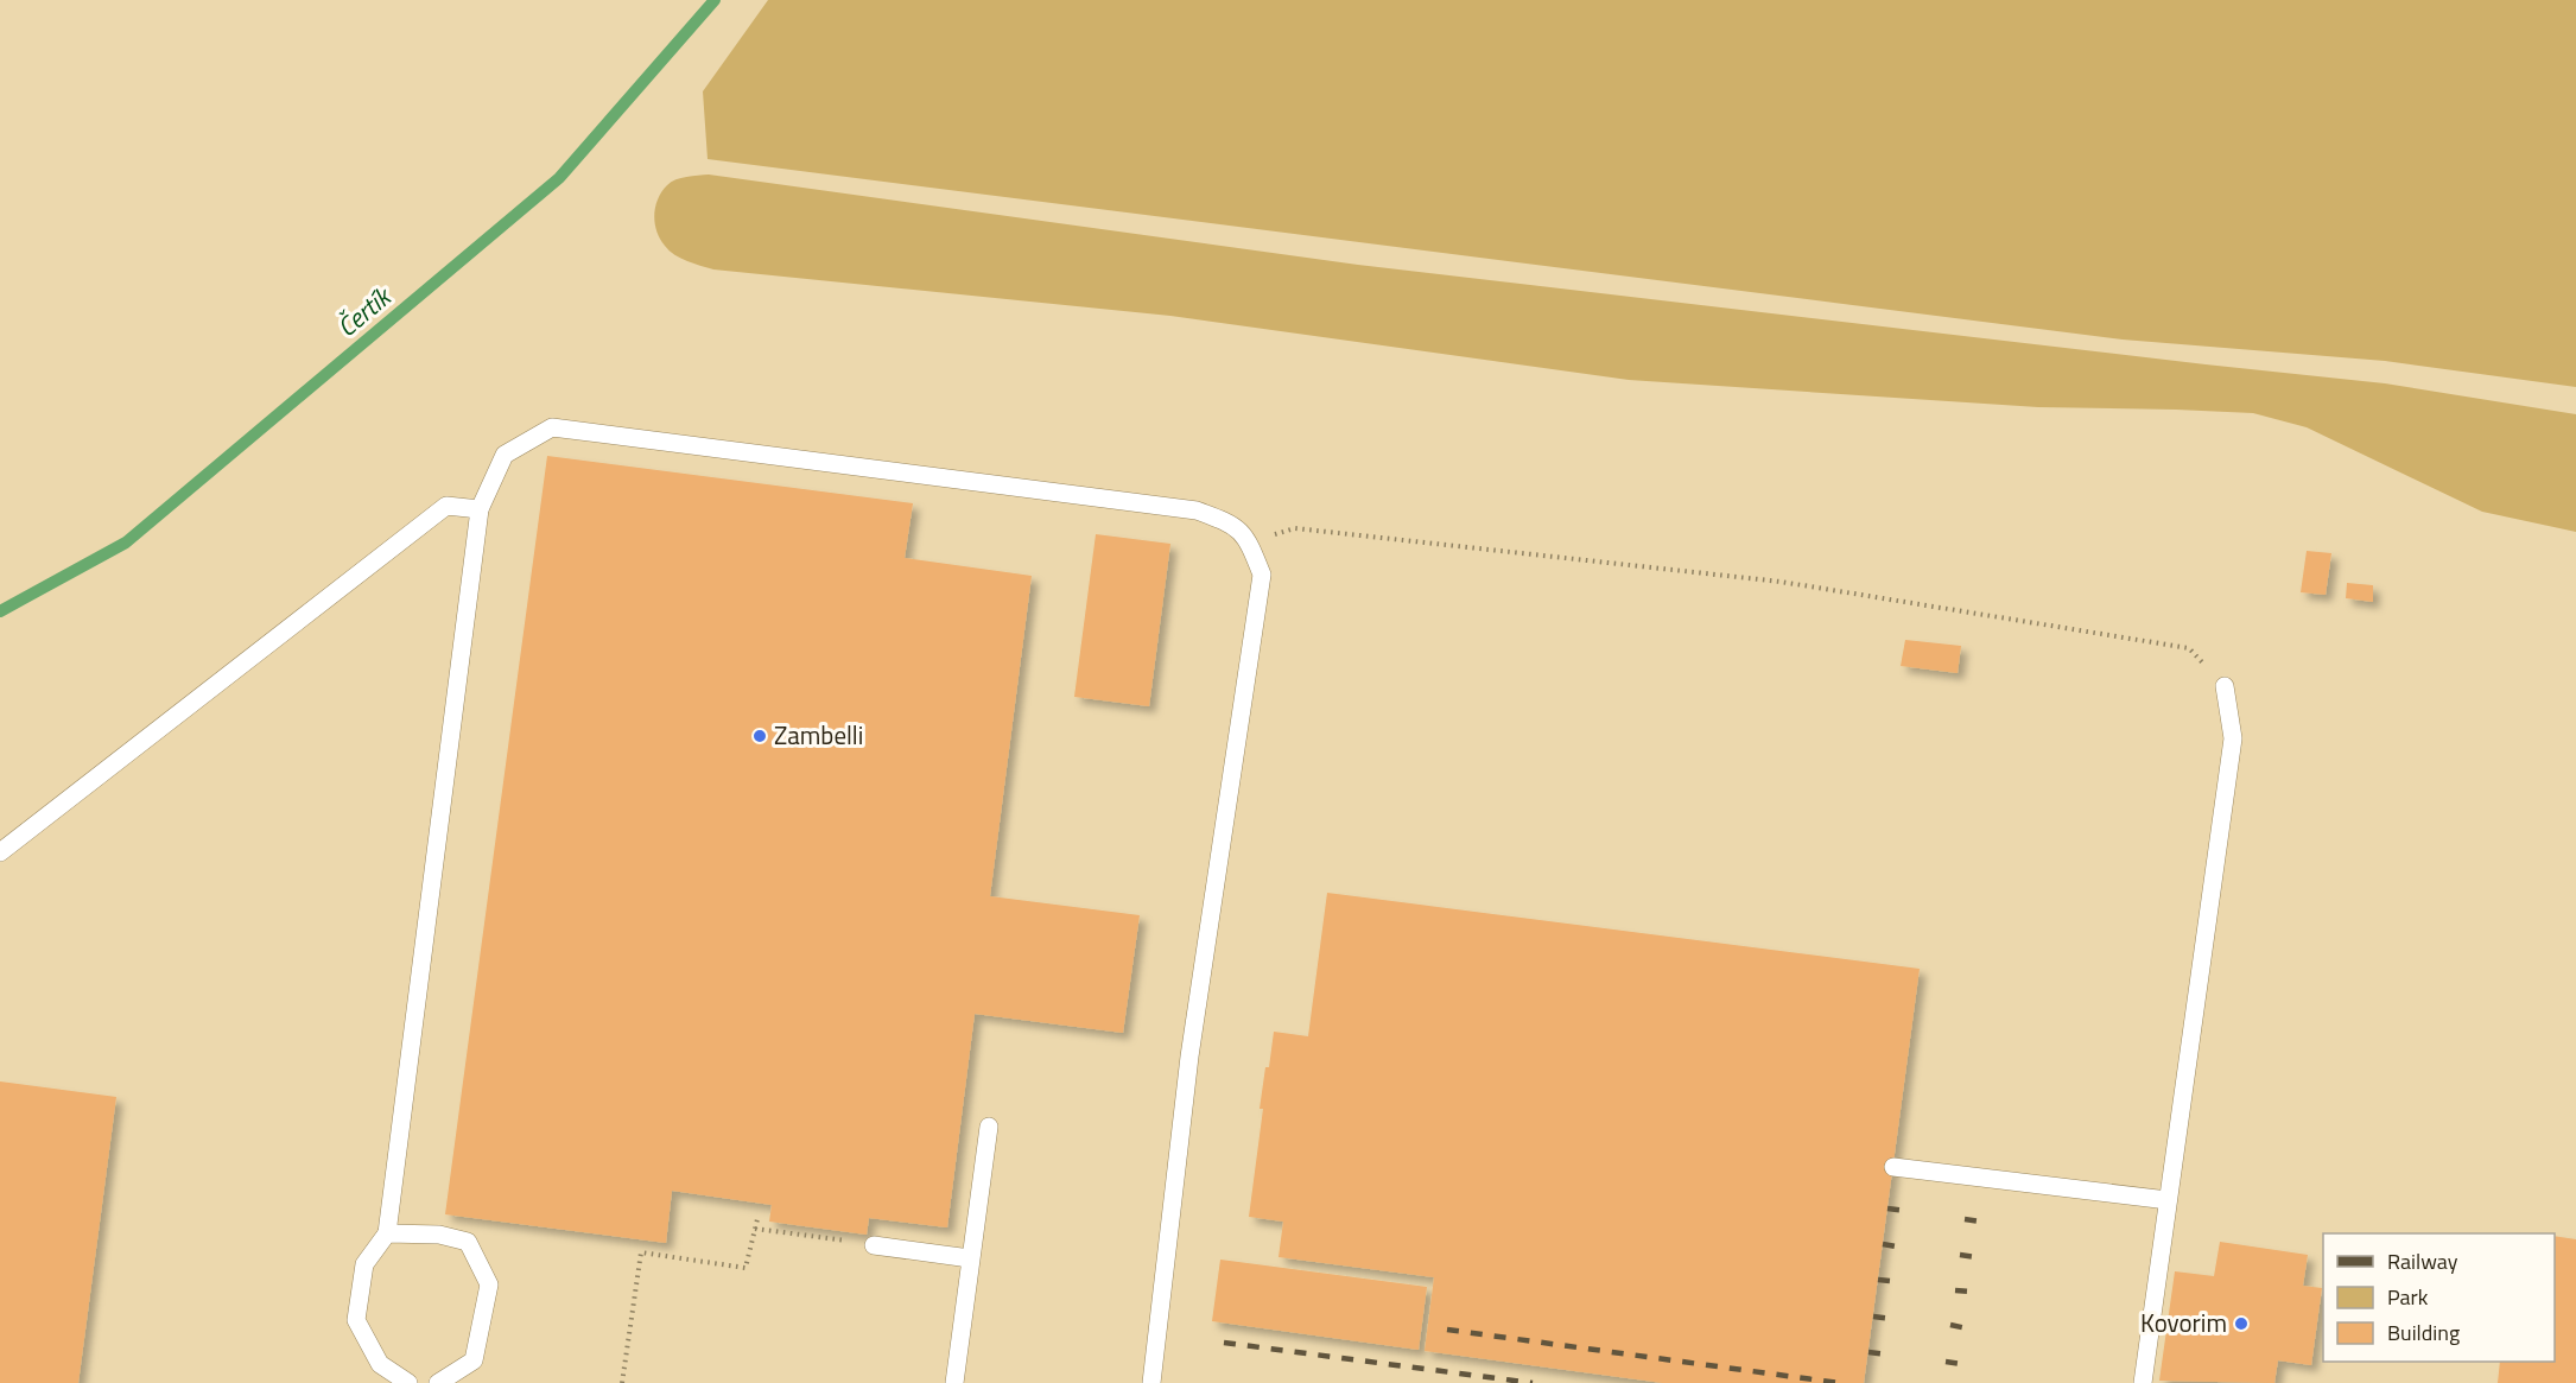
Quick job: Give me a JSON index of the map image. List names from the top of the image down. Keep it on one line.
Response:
{"water":["Čertík"],"places":["Zambelli","Kovorim"],"legend":["Railway","Park","Building"]}
